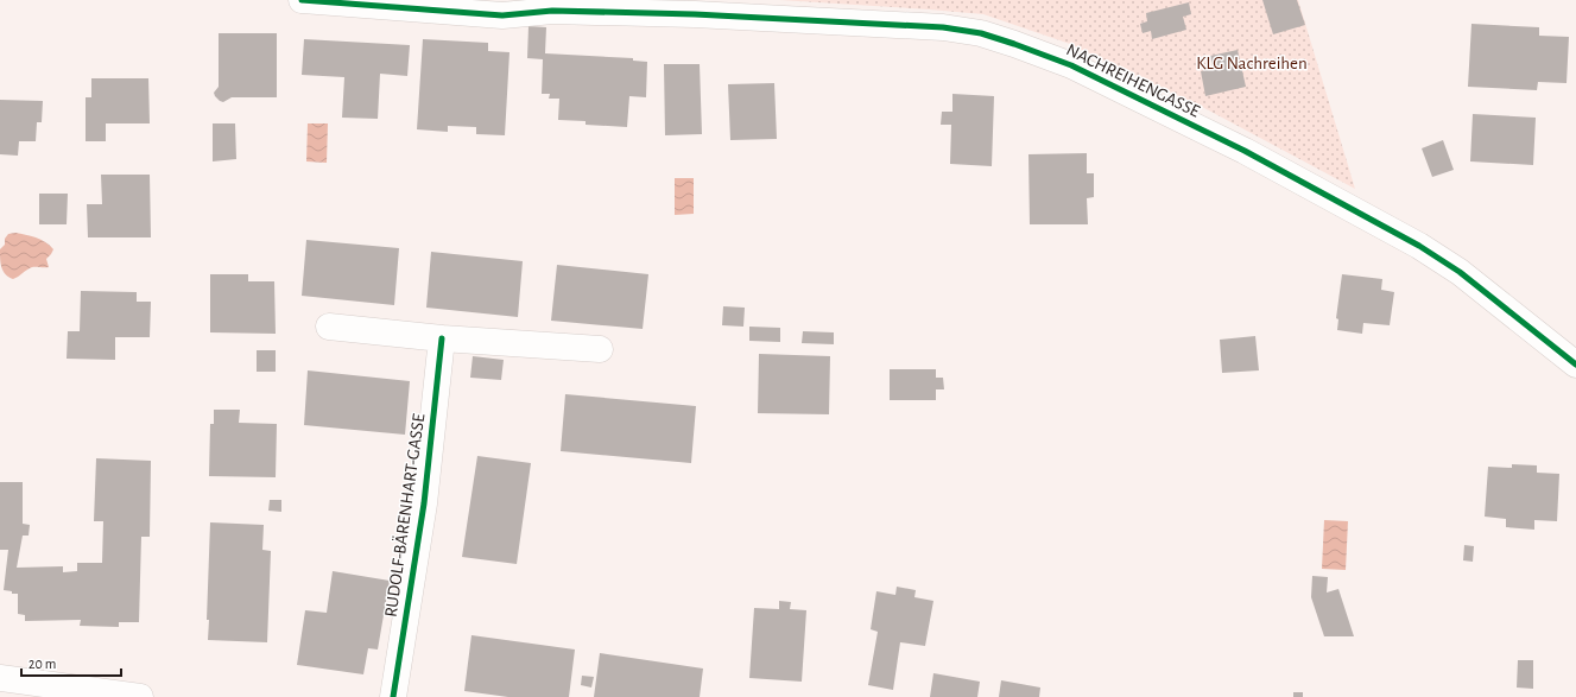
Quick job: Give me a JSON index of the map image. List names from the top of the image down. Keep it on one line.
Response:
{"streets":{"street":["NACHREIHENGASSE","RUDOLF-BÄRENHART-GASSE"]},"parks":["KLG Nachreihen"],"scale_bar":"20 m"}
